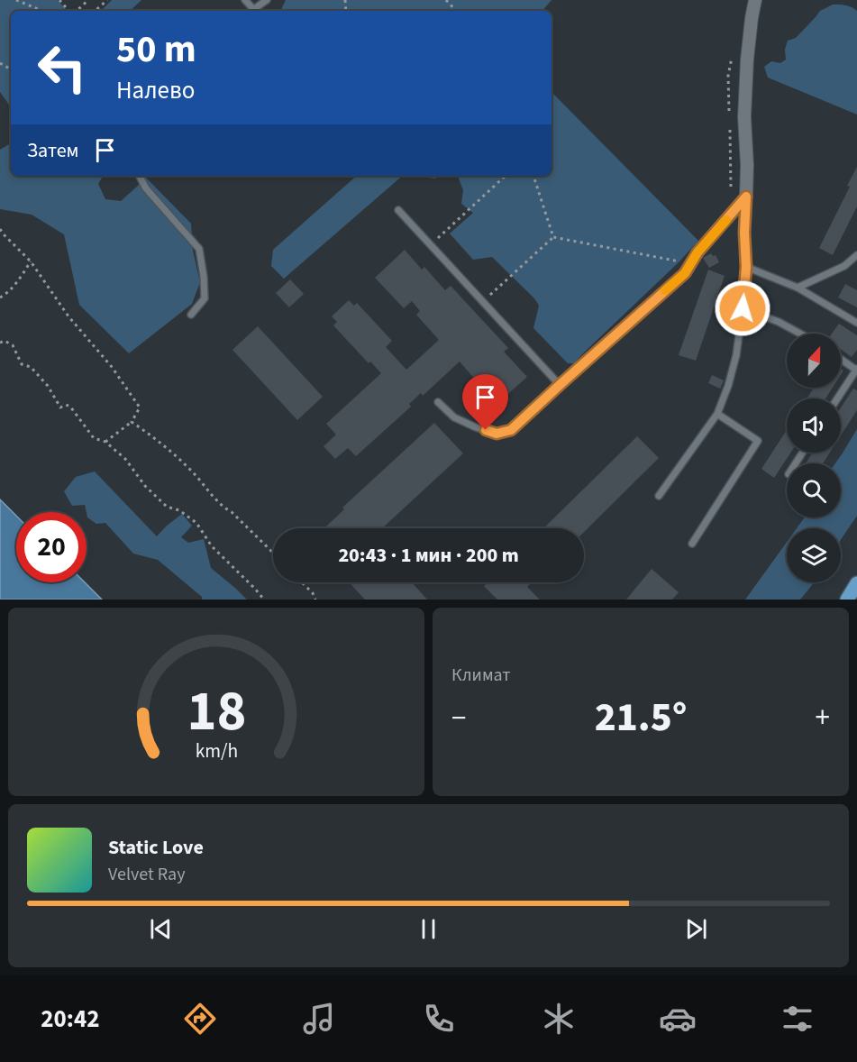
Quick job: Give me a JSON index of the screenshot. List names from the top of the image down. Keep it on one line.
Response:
{"north":"top","page":{"turn":["50 m","Налево"],"then":"Затем","limit":"20","trip":"20:43 · 1 мин · 200 m","tile":"Климат","heat":["−","21.5°","+"],"song":["Static Love","Velvet Ray"],"tabs":"20:42","gauge":["18","km/h"]}}
